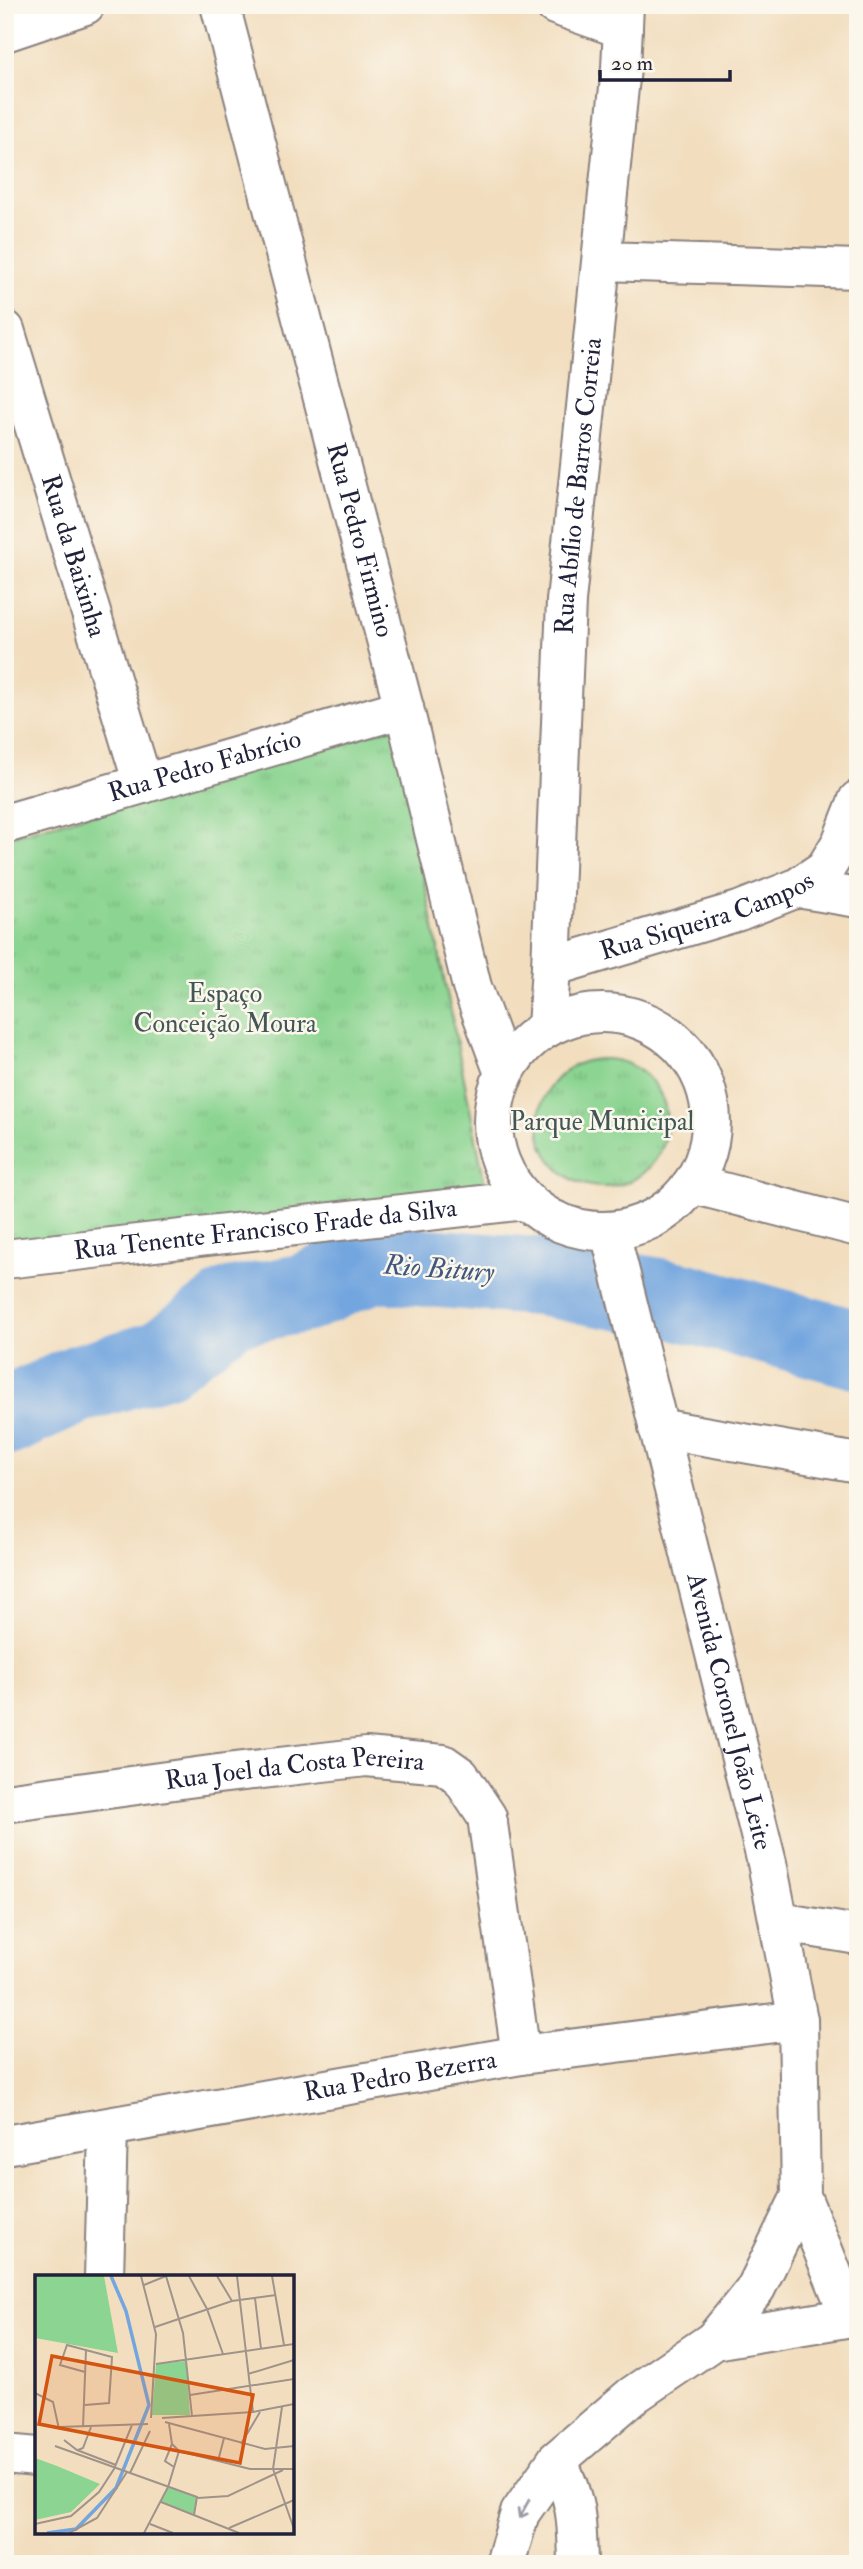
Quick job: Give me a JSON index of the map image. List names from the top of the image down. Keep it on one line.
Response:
{"streets":{"street":["Rua Abílio de Barros Correia","Rua Pedro Firmino","Rua da Baixinha","Rua Pedro Fabrício","Rua Siqueira Campos","Rua Tenente Francisco Frade da Silva","Avenida Coronel João Leite","Rua Joel da Costa Pereira","Rua Pedro Bezerra"]},"crossings":[["Rua Abílio de Barros Correia","Rua Pedro Firmino"],["Rua Abílio de Barros Correia","Rua Siqueira Campos"],["Rua Abílio de Barros Correia","Rua Tenente Francisco Frade da Silva"],["Rua Abílio de Barros Correia","Avenida Coronel João Leite"],["Rua Pedro Firmino","Rua Pedro Fabrício"],["Rua Pedro Firmino","Rua Tenente Francisco Frade da Silva"],["Rua Pedro Firmino","Avenida Coronel João Leite"],["Rua da Baixinha","Rua Pedro Fabrício"],["Rua Tenente Francisco Frade da Silva","Avenida Coronel João Leite"],["Avenida Coronel João Leite","Rua Pedro Bezerra"],["Rua Joel da Costa Pereira","Rua Pedro Bezerra"]],"water":["Rio Bitury"],"parks":["Espaço Conceição Moura","Parque Municipal"],"scale_bar":"20 m"}
